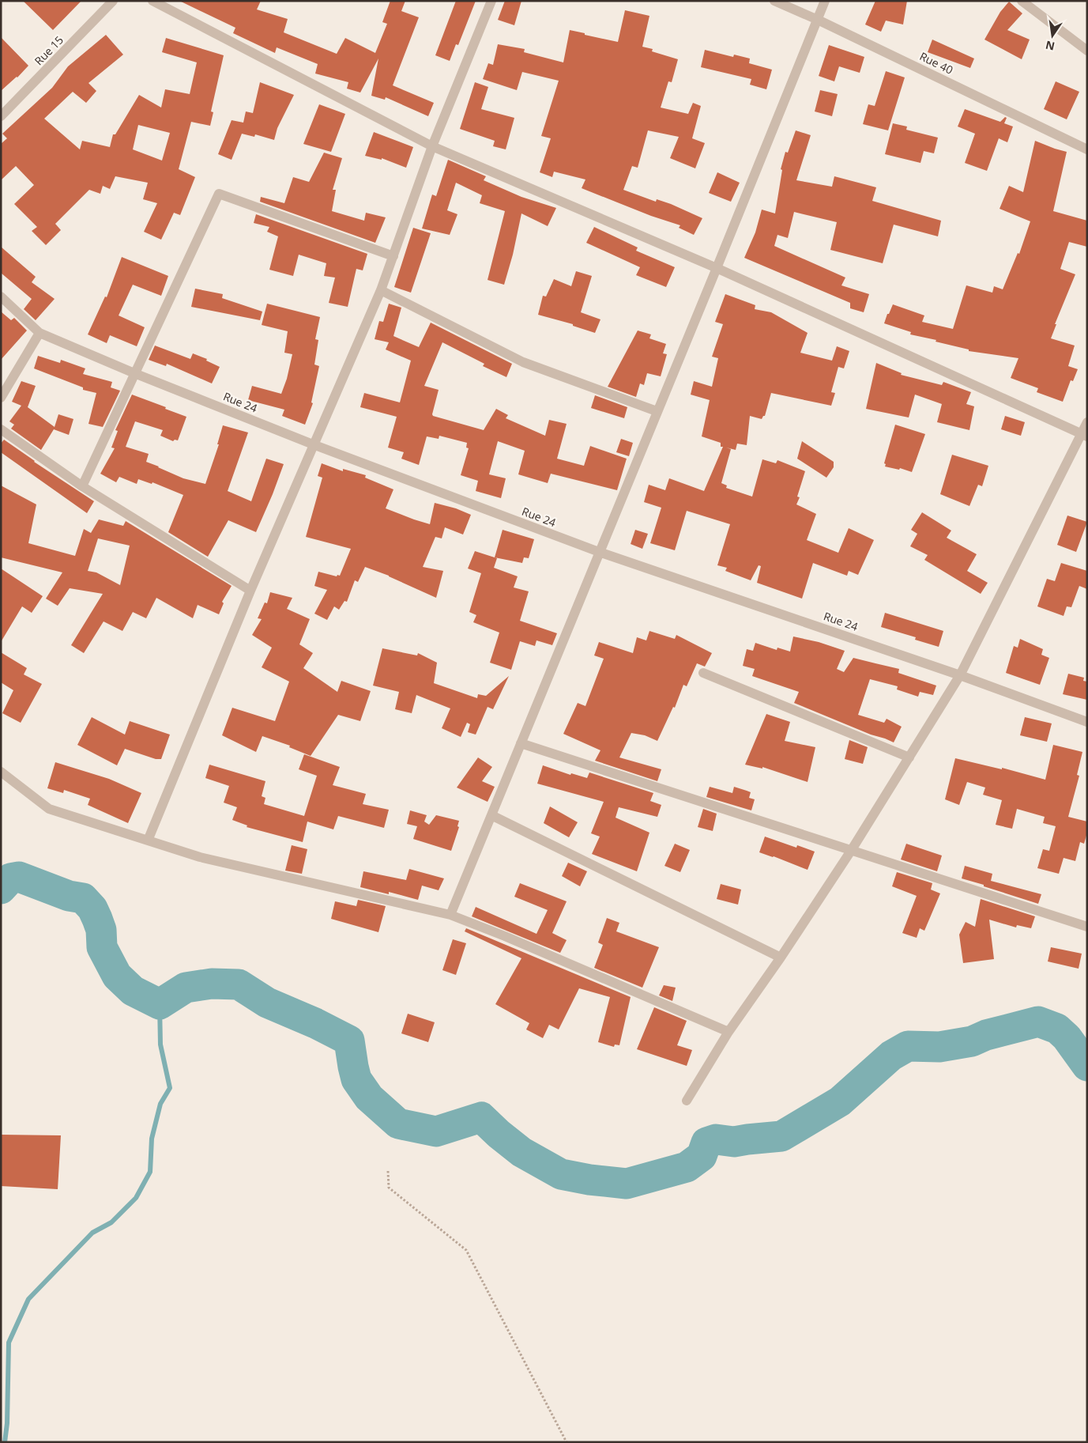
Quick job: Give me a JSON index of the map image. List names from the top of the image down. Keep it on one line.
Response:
{"streets":{"street":["Rue 15","Rue 40","Rue 24"]},"north":"bottom"}
